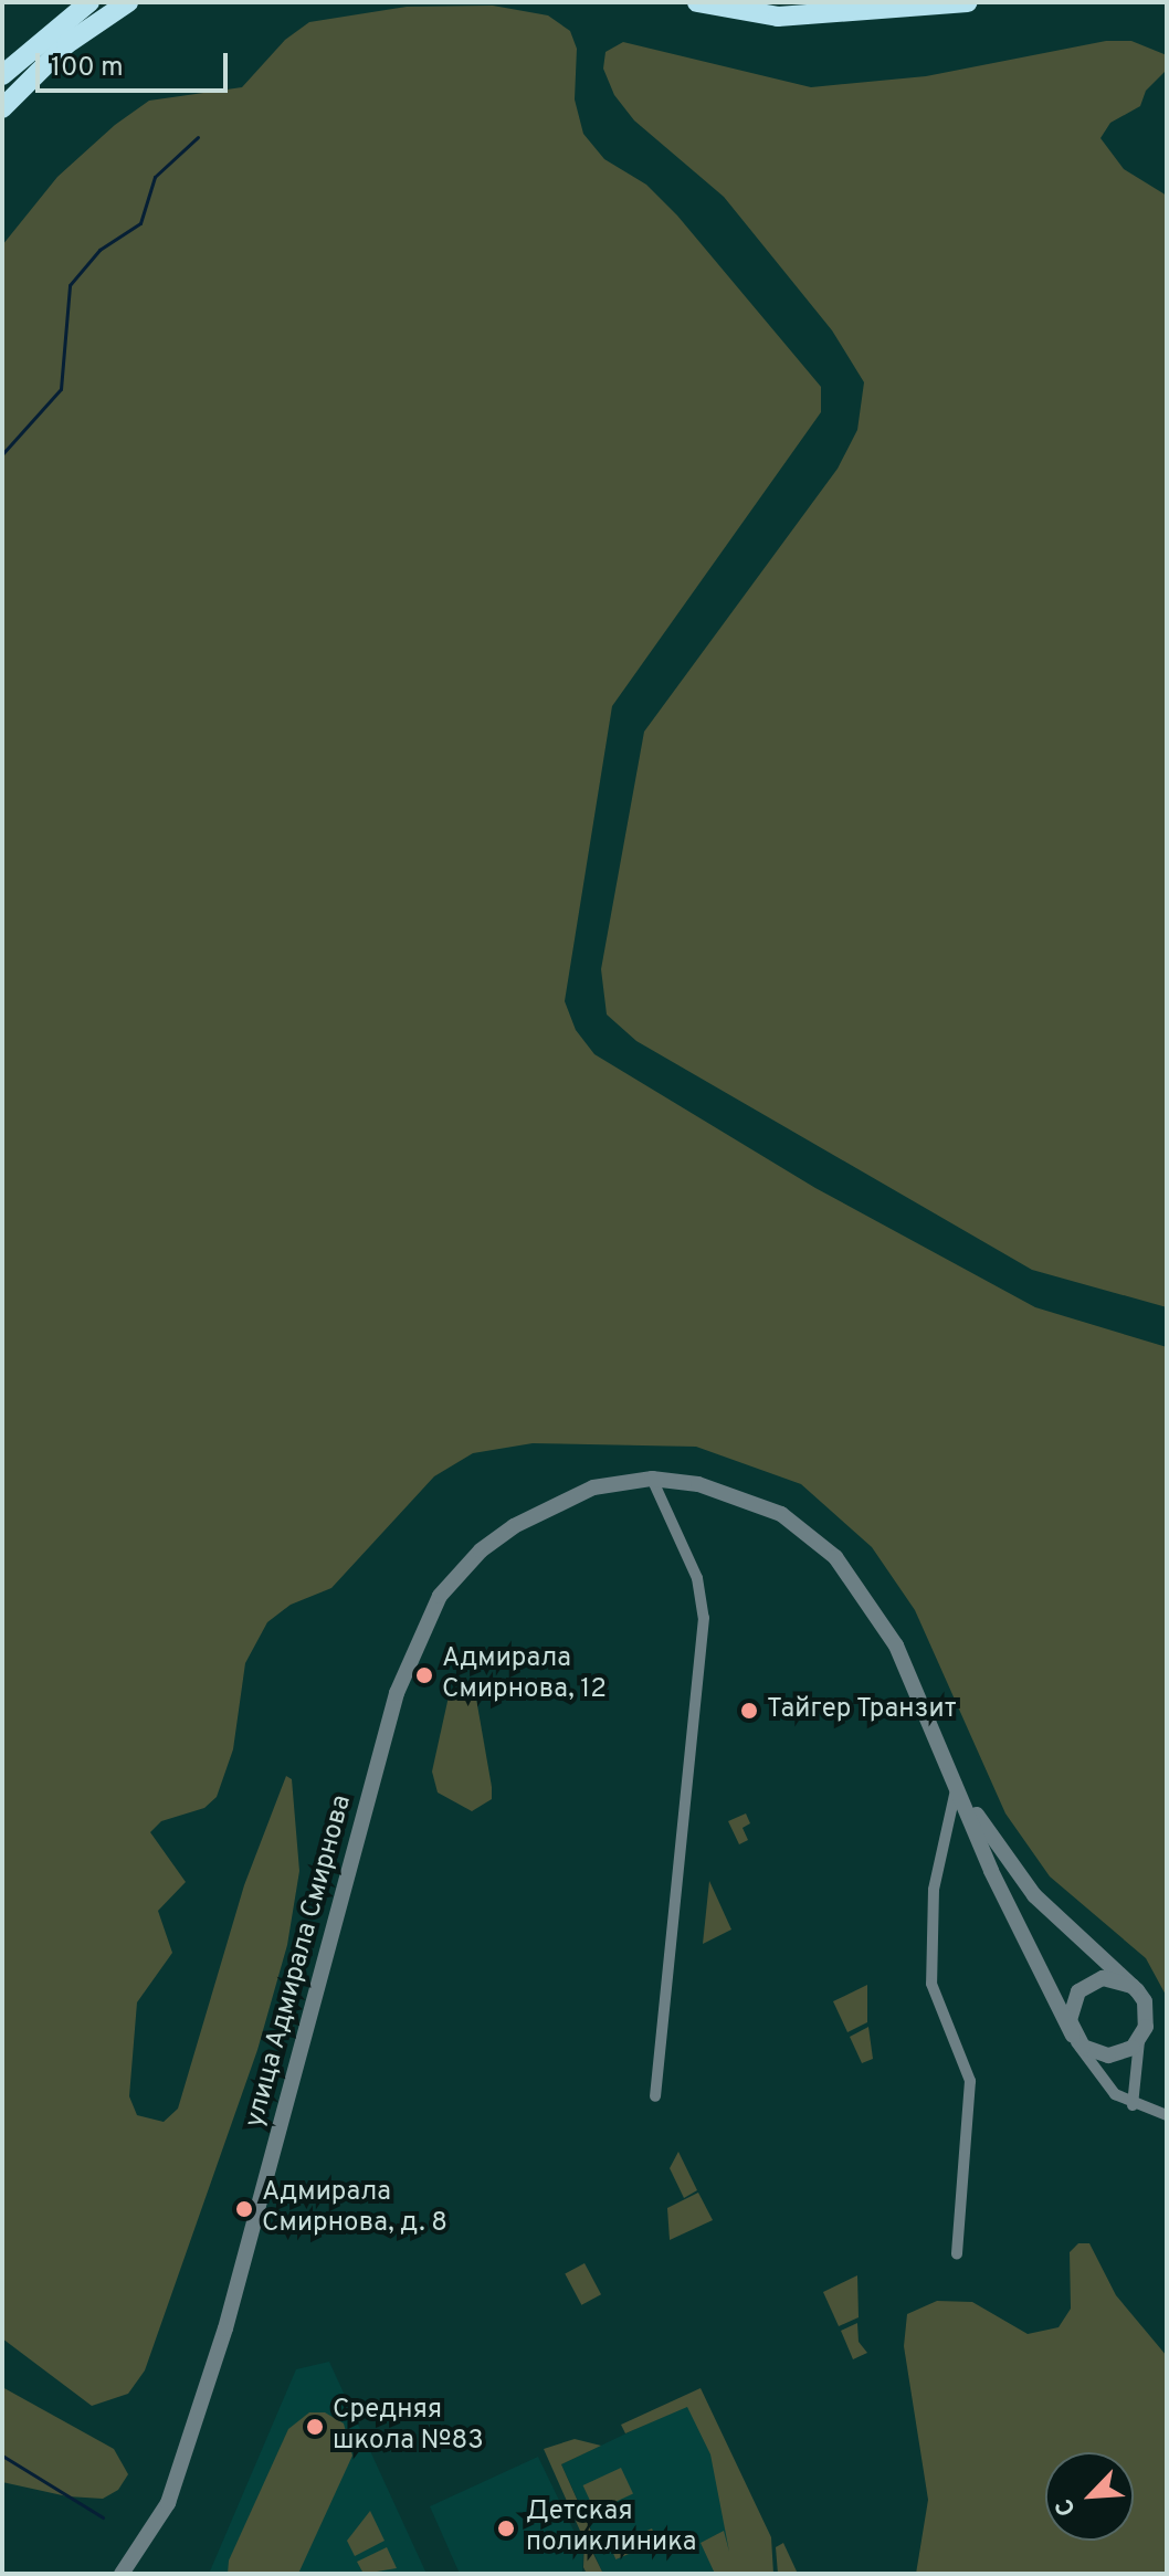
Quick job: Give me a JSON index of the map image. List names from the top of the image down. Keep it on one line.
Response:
{"streets":{"street":["улица Адмирала Смирнова"]},"places":["Адмирала Смирнова, 12","Тайгер Транзит","Адмирала Смирнова, д. 8","Средняя школа №83","Детская поликлиника"],"scale_bar":"100 m","north":"bottom left"}
